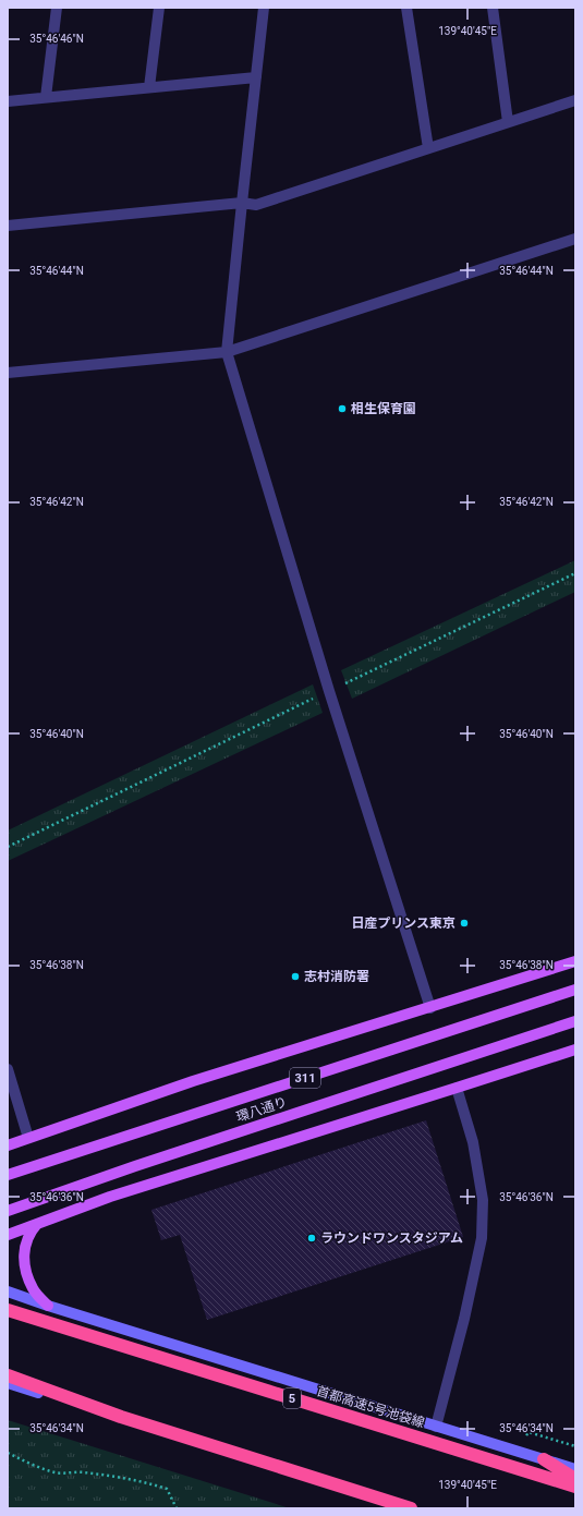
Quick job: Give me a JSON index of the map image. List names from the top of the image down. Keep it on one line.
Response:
{"streets":{"highway":["5","首都高速5号池袋線"],"main road":["311","環八通り"]},"places":["相生保育園","日産プリンス東京","志村消防署","ラウンドワンスタジアム"],"coordinates":["139°40'45\"E","35°46'46\"N","35°46'44\"N","35°46'42\"N","35°46'40\"N","35°46'38\"N","35°46'36\"N","35°46'34\"N"]}
